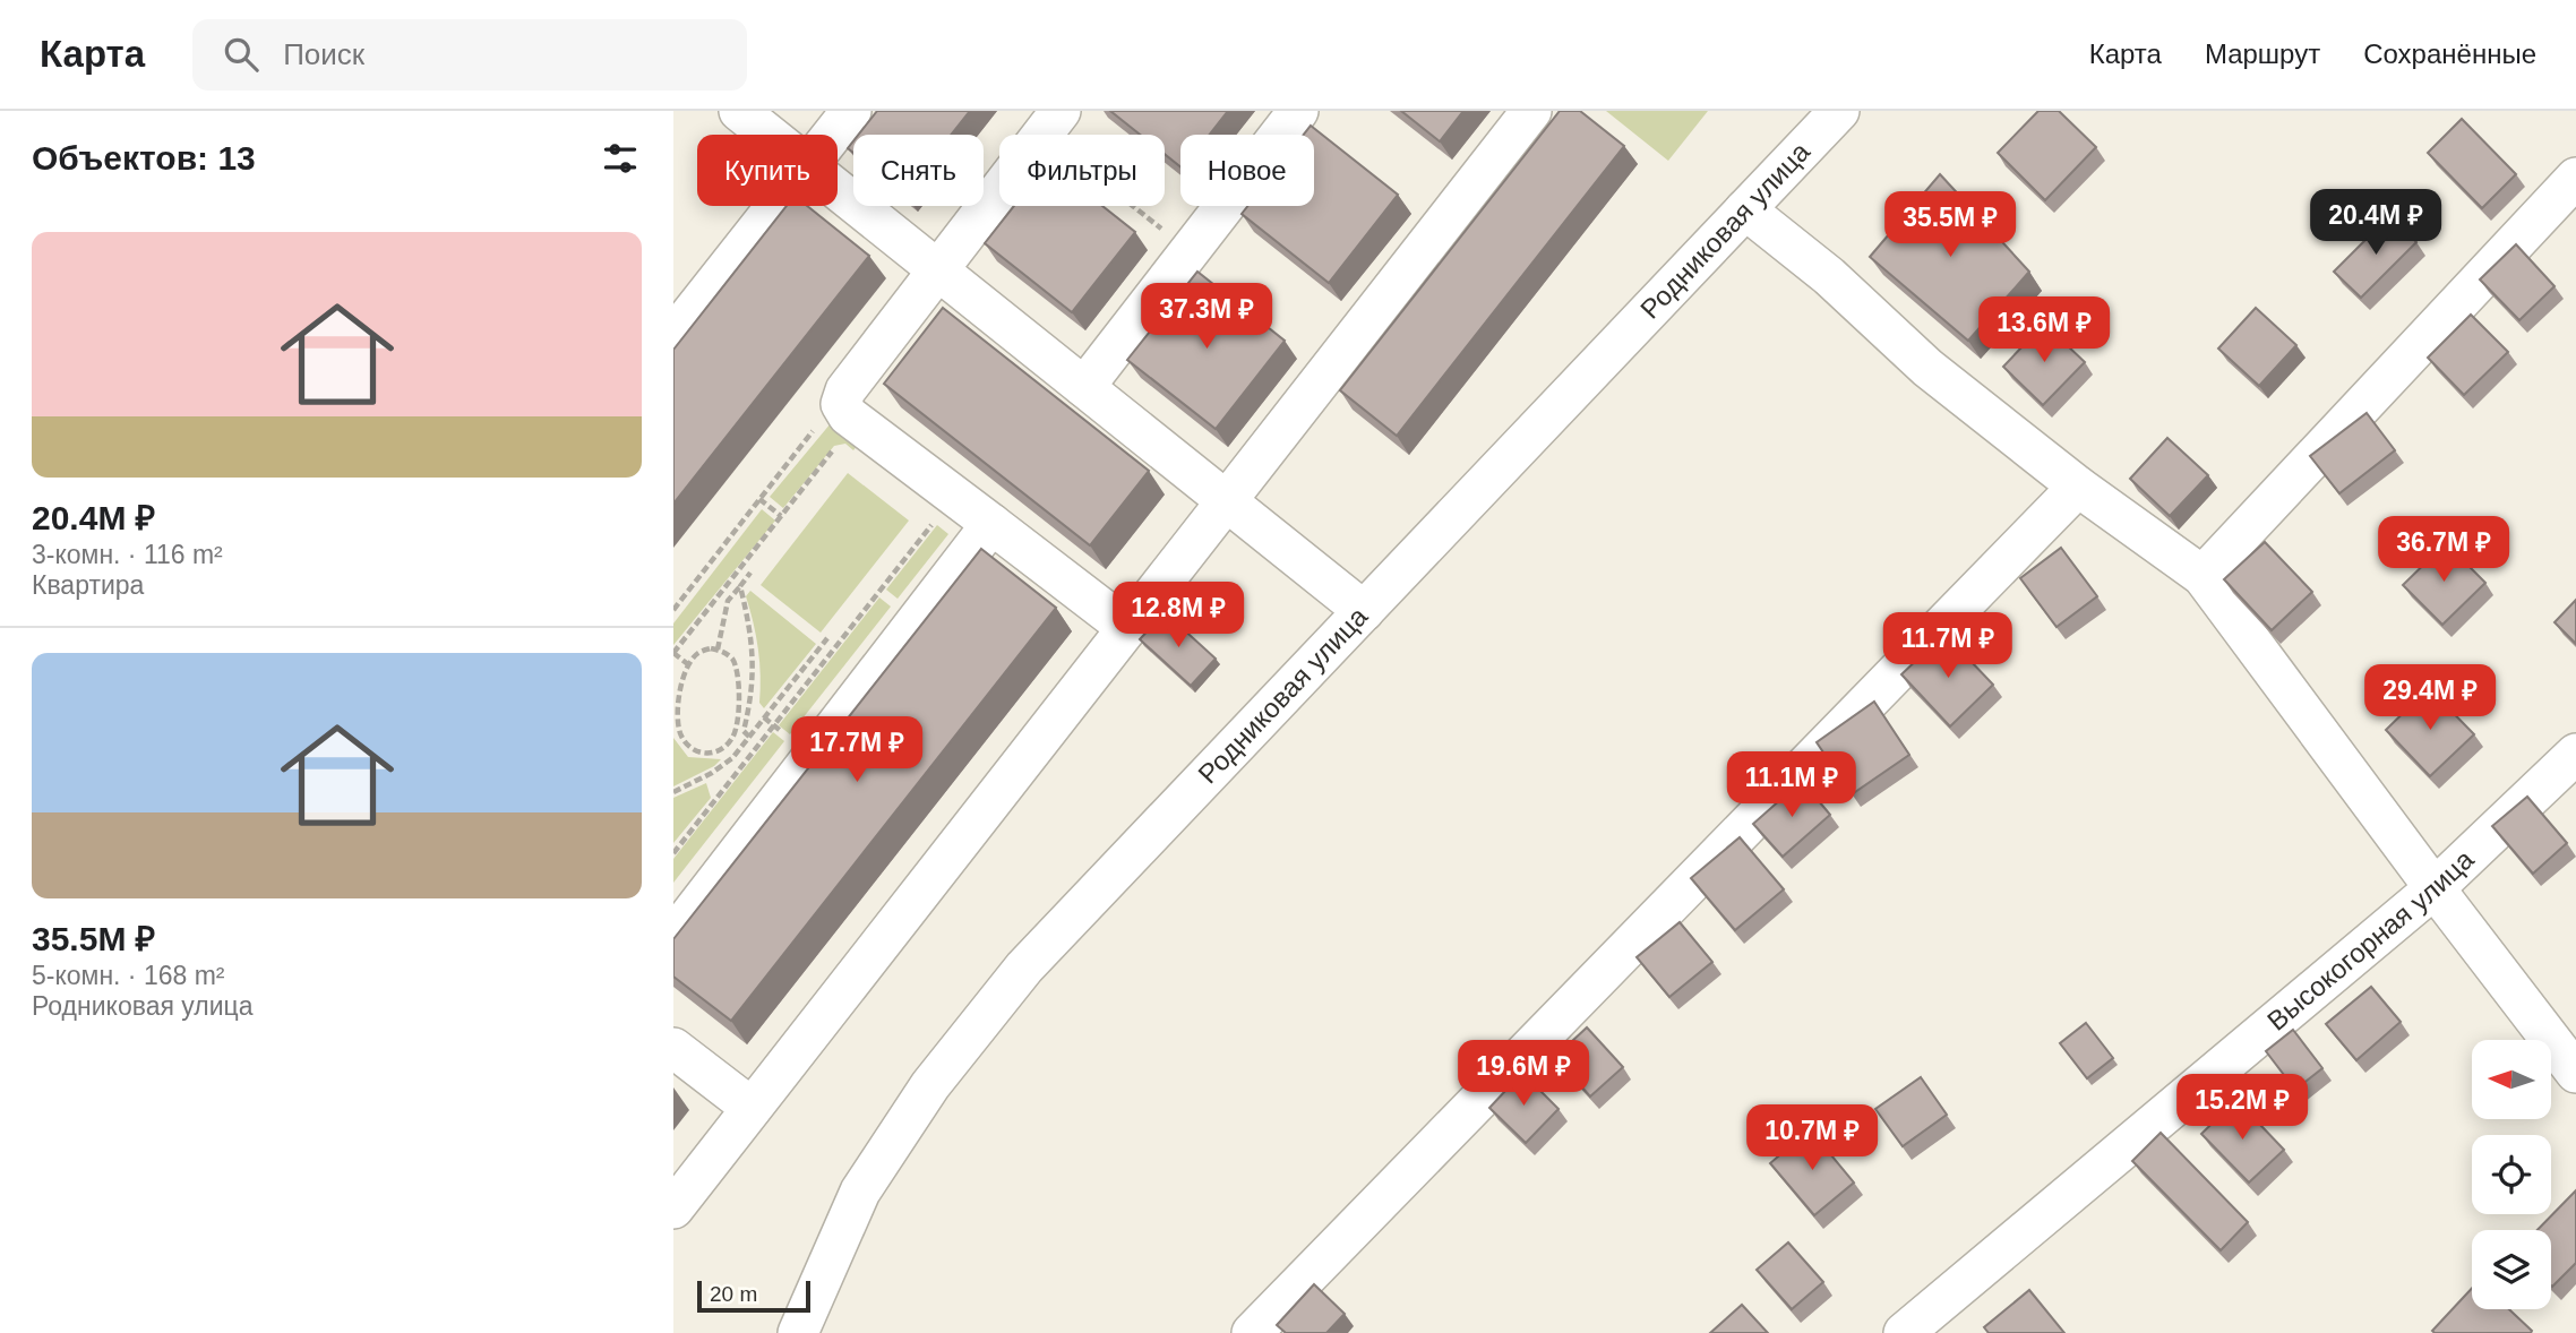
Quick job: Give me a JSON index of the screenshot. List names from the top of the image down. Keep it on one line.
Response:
{"streets":{"street":["Родниковая улица","Высокогорная улица"]},"scale_bar":"20 m","north":"left","page":{"header":"Карта","search":"Поиск","nav":["Карта","Маршрут","Сохранённые"],"heading":"Объектов: 13","chip":["Купить","Снять","Фильтры","Новое"],"price":["20.4M ₽","35.5M ₽","37.3M ₽","13.6M ₽","36.7M ₽","12.8M ₽","11.7M ₽","29.4M ₽","17.7M ₽","11.1M ₽","19.6M ₽","15.2M ₽","10.7M ₽"],"list":[{"name":"20.4M ₽","note":"3-комн. · 116 m² · Квартира"},{"name":"35.5M ₽","note":"5-комн. · 168 m² · Родниковая улица"}],"scale":"20 m"}}
